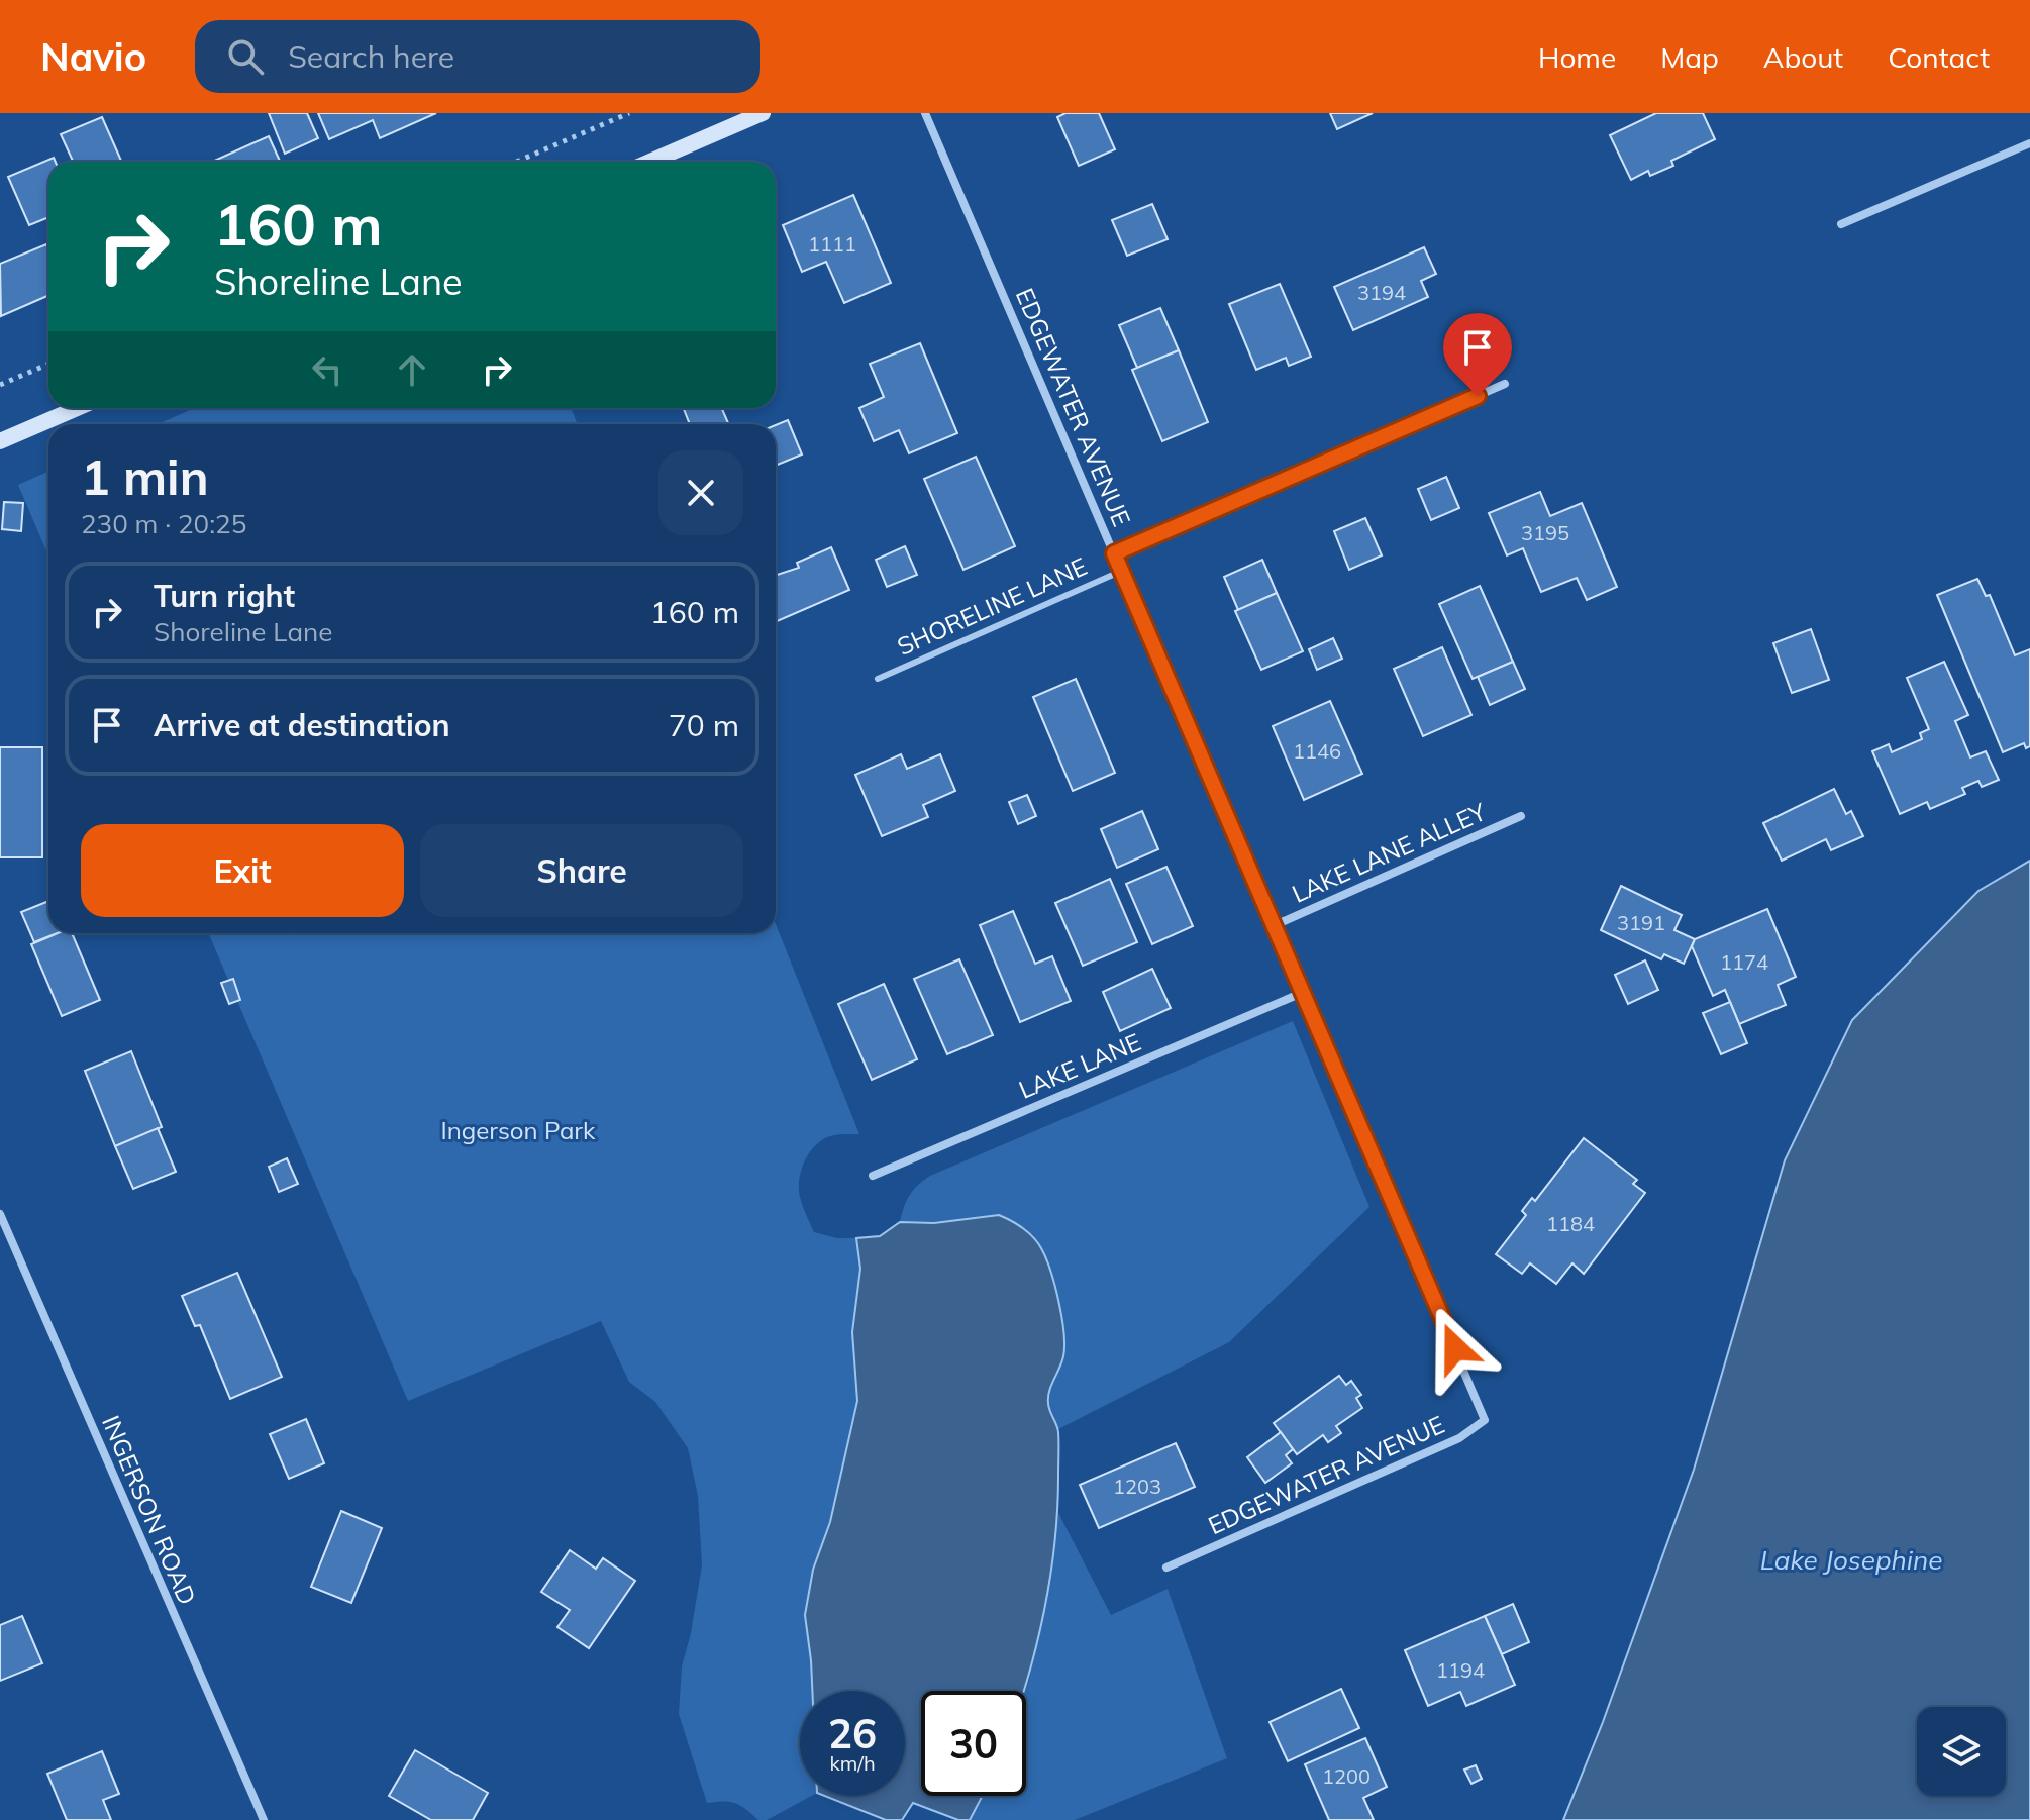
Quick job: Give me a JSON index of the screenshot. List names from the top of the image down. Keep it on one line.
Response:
{"streets":{"street":["EDGEWATER AVENUE","SHORELINE LANE","LAKE LANE ALLEY","LAKE LANE","INGERSON ROAD"]},"crossings":[["EDGEWATER AVENUE","SHORELINE LANE"],["EDGEWATER AVENUE","LAKE LANE ALLEY"],["EDGEWATER AVENUE","LAKE LANE"]],"water":["Lake Josephine"],"parks":["Ingerson Park"],"house_numbers":["1111","3194","3195","1146","3191","1174","1184","1203","1194","1200"],"page":{"header":"Navio","search":"Search here","nav":["Home","Map","About","Contact"],"turn":["160 m","Shoreline Lane"],"heading":["1 min","230 m · 20:25"],"list":[{"name":"Turn right","note":"Shoreline Lane","value":"160 m"},{"name":"Arrive at destination","value":"70 m"}],"buttons":["Exit","Share"],"speed":"26 km/h","limit":"30"}}
